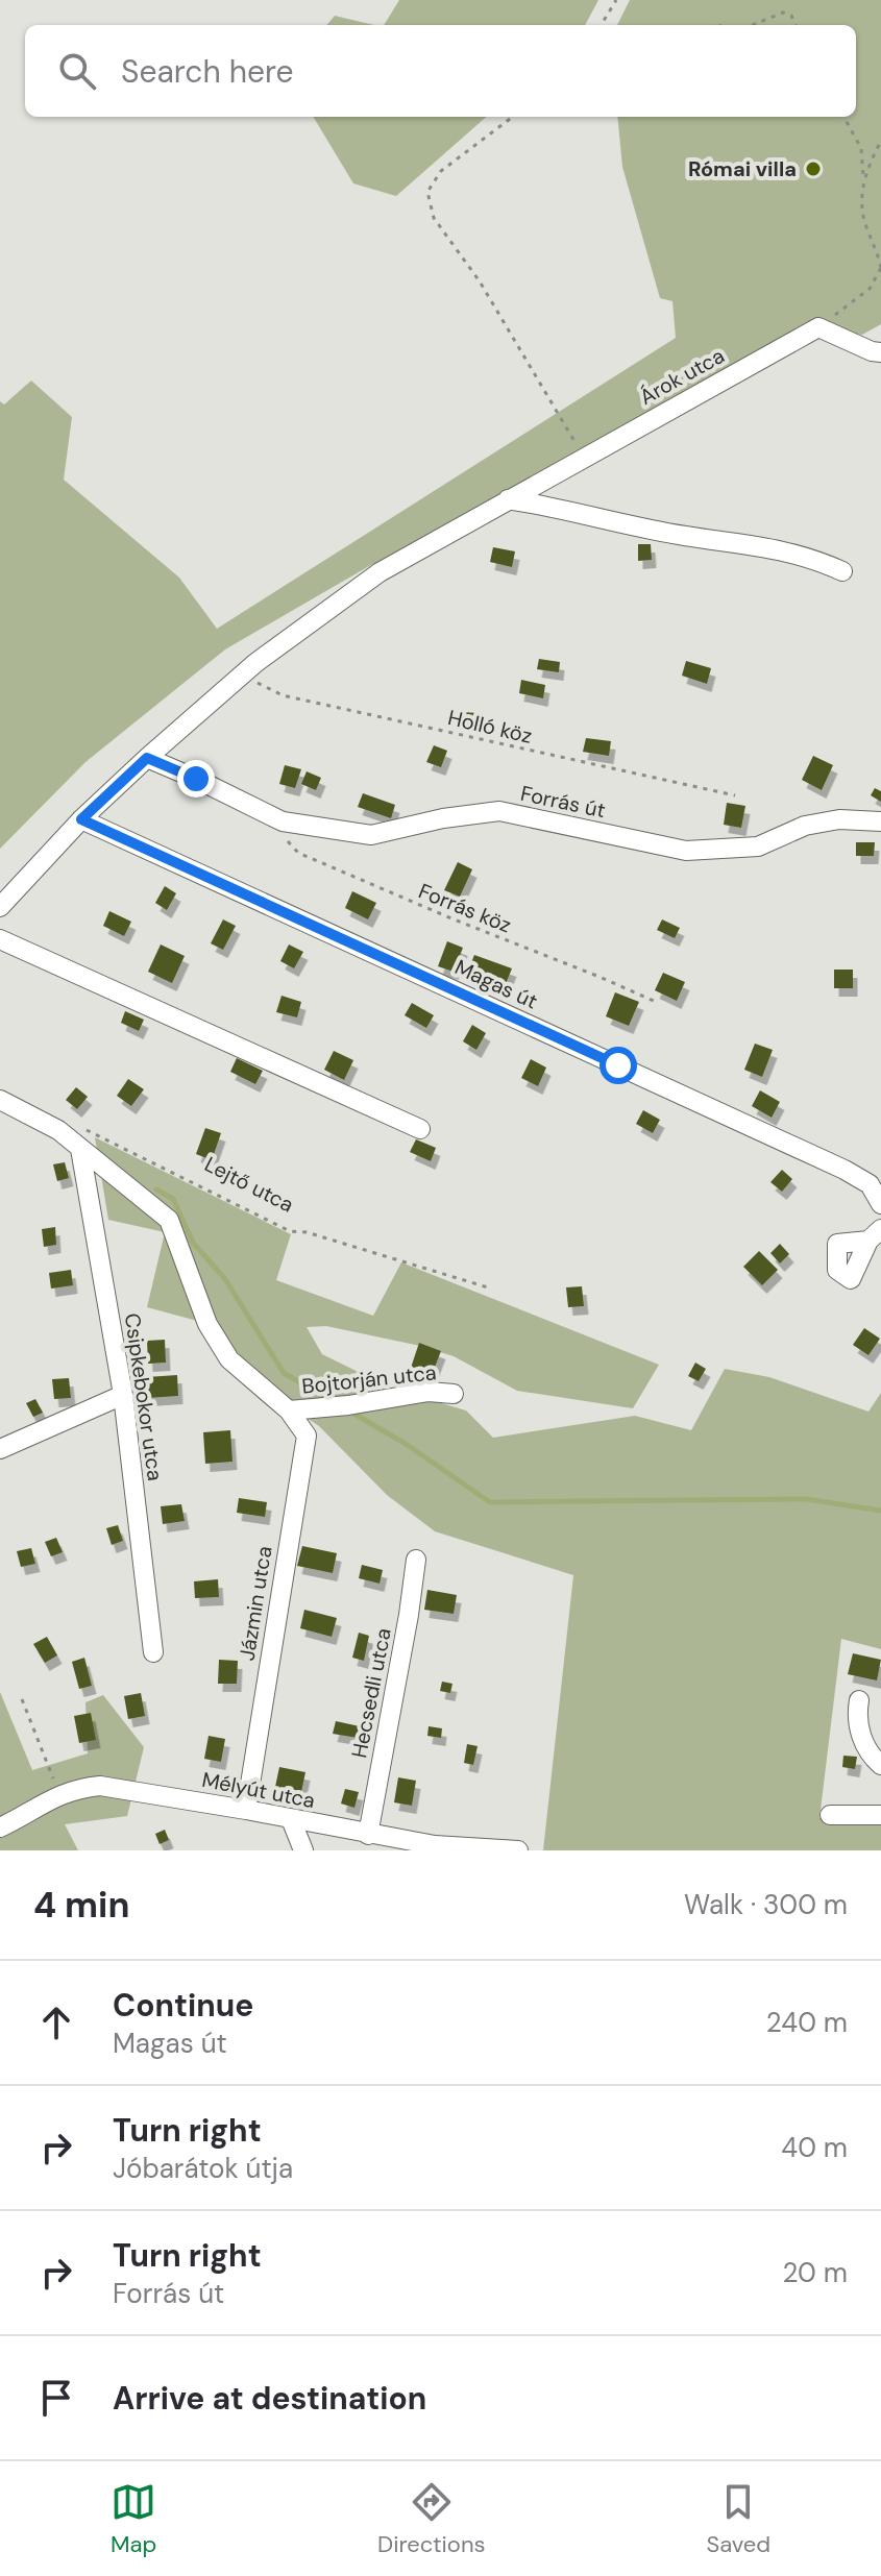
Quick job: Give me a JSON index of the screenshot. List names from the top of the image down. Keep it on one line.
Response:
{"streets":{"street":["Árok utca","Forrás út","Magas út","Bojtorján utca","Csipkebokor utca","Jázmin utca","Hecsedli utca","Mélyút utca"],"path":["Holló köz","Forrás köz","Lejtő utca"]},"crossings":[["Árok utca","Holló köz"],["Árok utca","Forrás út"],["Árok utca","Magas út"],["Forrás út","Forrás köz"],["Bojtorján utca","Jázmin utca"],["Jázmin utca","Mélyút utca"],["Hecsedli utca","Mélyút utca"]],"places":["Római villa"],"page":{"search":"Search here","heading":["4 min","Walk · 300 m"],"list":[["Continue","Magas út","240 m"],["Turn right","Jóbarátok útja","40 m"],["Turn right","Forrás út","20 m"],"Arrive at destination"],"nav":["Map","Directions","Saved"]}}
